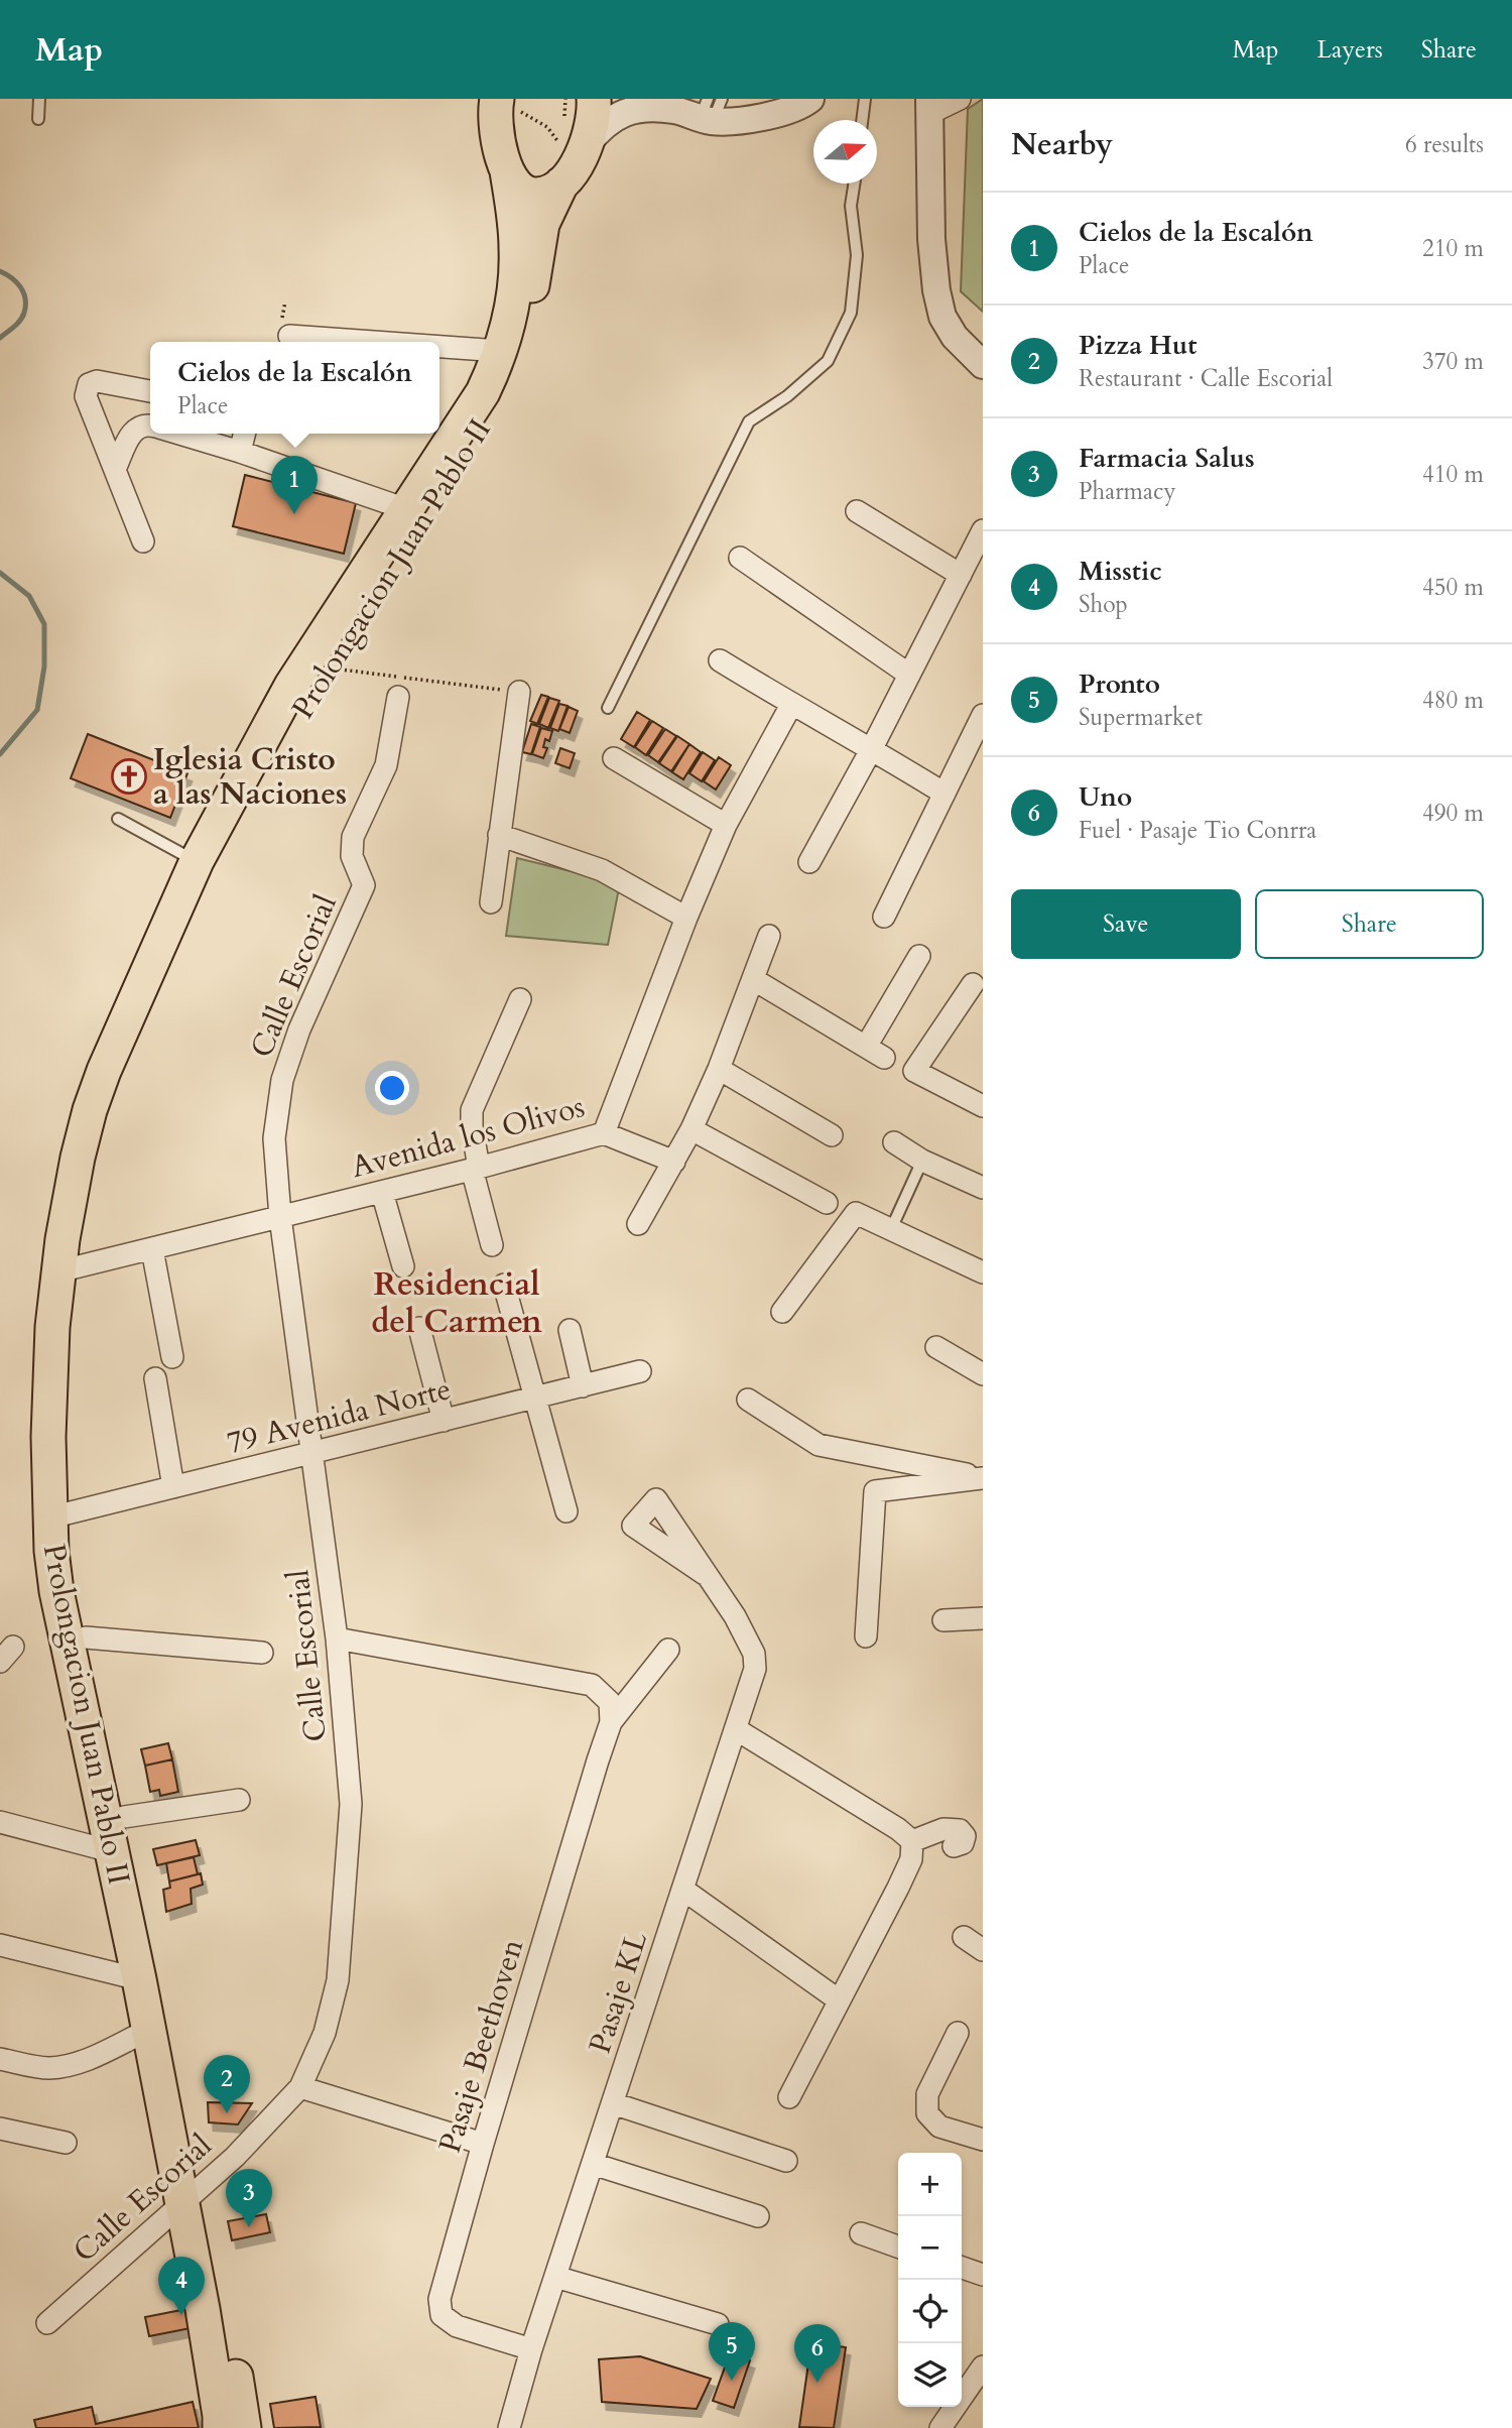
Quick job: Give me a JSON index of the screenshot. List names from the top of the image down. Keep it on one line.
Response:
{"streets":{"main road":["Prolongacion Juan Pablo II"],"street":["Calle Escorial","Avenida los Olivos","79 Avenida Norte","Pasaje KL","Pasaje Beethoven"]},"crossings":[["Prolongacion Juan Pablo II","Calle Escorial"],["Prolongacion Juan Pablo II","Avenida los Olivos"],["Prolongacion Juan Pablo II","79 Avenida Norte"],["Calle Escorial","Avenida los Olivos"],["Calle Escorial","79 Avenida Norte"],["Pasaje KL","Pasaje Beethoven"]],"districts":["Residencial del Carmen"],"places":{"church":["Iglesia Cristo a las Naciones"]},"north":"right","page":{"header":"Map","nav":["Map","Layers","Share"],"heading":["Nearby","6 results"],"list":[{"mark":"1","name":"Cielos de la Escalón","note":"Place","value":"210 m"},{"mark":"2","name":"Pizza Hut","note":"Restaurant · Calle Escorial","value":"370 m"},{"mark":"3","name":"Farmacia Salus","note":"Pharmacy","value":"410 m"},{"mark":"4","name":"Misstic","note":"Shop","value":"450 m"},{"mark":"5","name":"Pronto","note":"Supermarket","value":"480 m"},{"mark":"6","name":"Uno","note":"Fuel · Pasaje Tio Conrra","value":"490 m"}],"popup":["Cielos de la Escalón","Place"],"pins":["1","2","3","4","5","6"],"buttons":["Save","Share"],"map_buttons":["+","−"]}}
